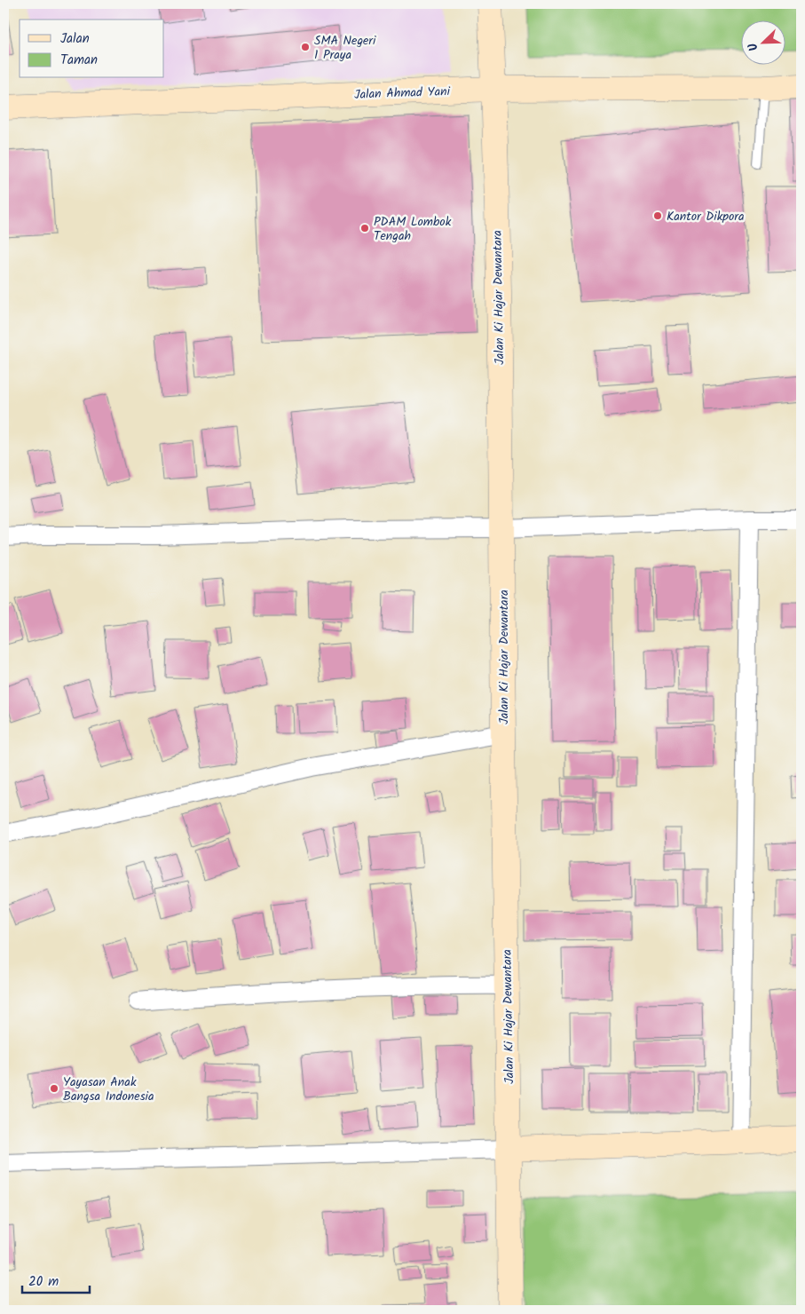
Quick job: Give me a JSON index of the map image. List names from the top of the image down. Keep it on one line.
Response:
{"streets":{"street":["Jalan Ahmad Yani","Jalan Ki Hajar Dewantara"]},"crossings":[["Jalan Ahmad Yani","Jalan Ki Hajar Dewantara"]],"places":["SMA Negeri 1 Praya","Kantor Dikpora","PDAM Lombok Tengah","Yayasan Anak Bangsa Indonesia"],"legend":["Jalan","Taman"],"scale_bar":"20 m","north":"bottom left"}
